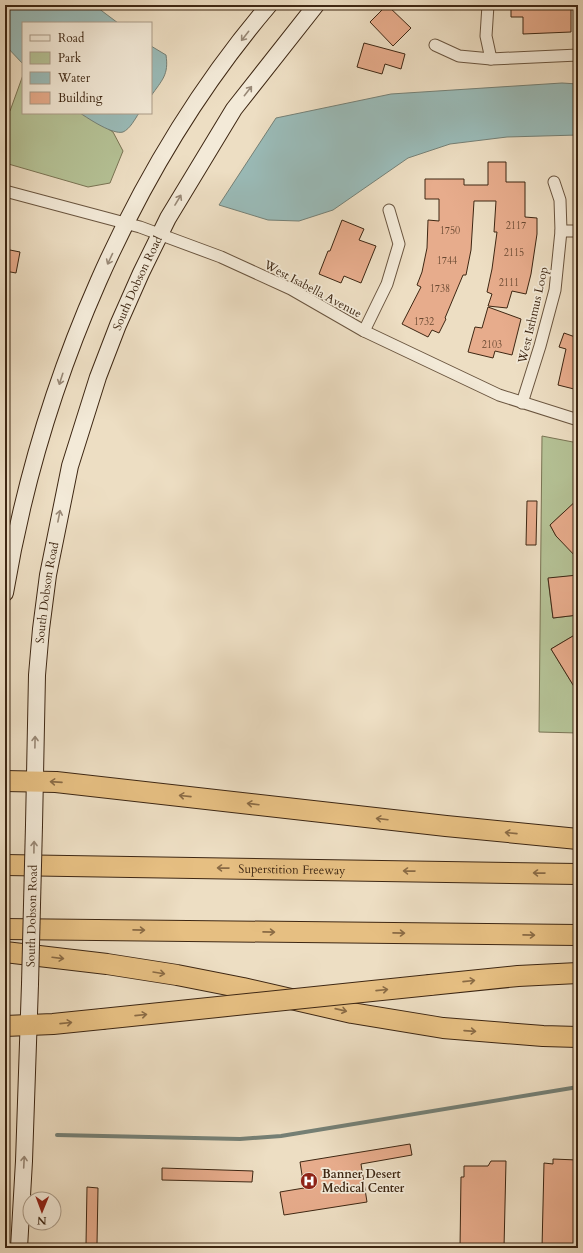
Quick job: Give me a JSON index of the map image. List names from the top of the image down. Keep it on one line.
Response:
{"streets":{"highway":["Superstition Freeway"],"main road":["South Dobson Road"],"street":["West Isabella Avenue","West Isthmus Loop"]},"crossings":[["South Dobson Road","West Isabella Avenue"],["West Isabella Avenue","West Isthmus Loop"]],"places":{"hospital":["Banner Desert Medical Center"]},"house_numbers":["2117","1750","2115","1744","2111","1738","1732","2103"],"legend":["Road","Park","Water","Building"],"north":"bottom"}
